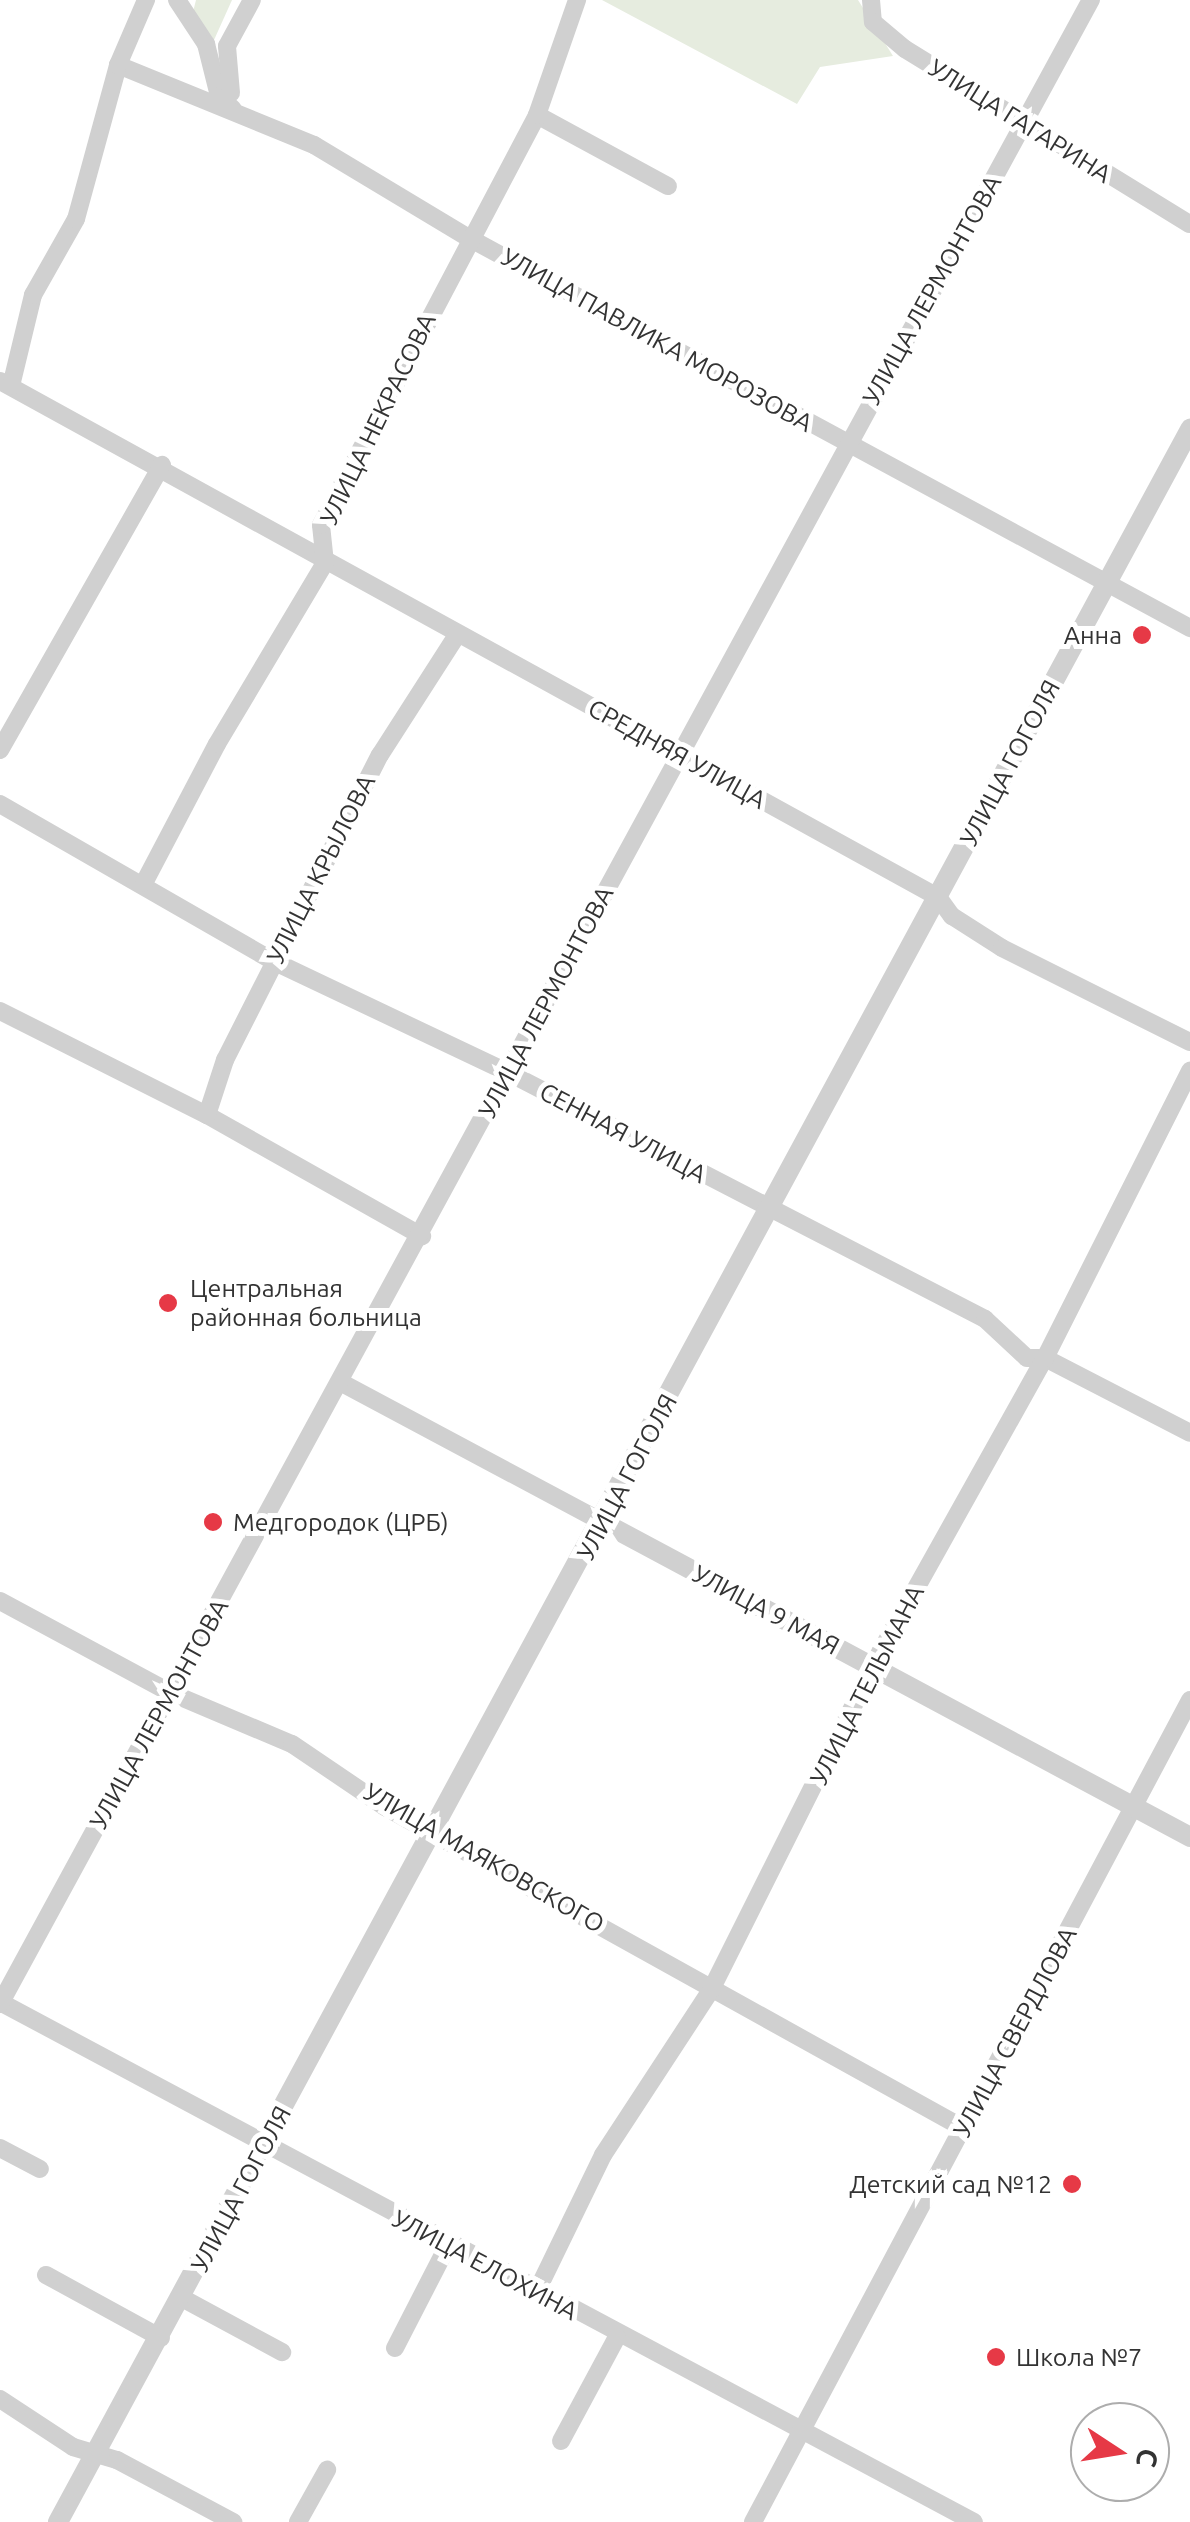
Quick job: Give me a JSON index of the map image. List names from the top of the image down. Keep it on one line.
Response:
{"streets":{"street":["УЛИЦА ГАГАРИНА","УЛИЦА ЛЕРМОНТОВА","УЛИЦА ПАВЛИКА МОРОЗОВА","УЛИЦА НЕКРАСОВА","СРЕДНЯЯ УЛИЦА","УЛИЦА ГОГОЛЯ","УЛИЦА КРЫЛОВА","СЕННАЯ УЛИЦА","УЛИЦА 9 МАЯ","УЛИЦА ТЕЛЬМАНА","УЛИЦА МАЯКОВСКОГО","УЛИЦА СВЕРДЛОВА","УЛИЦА ЕЛОХИНА"]},"crossings":[["УЛИЦА ГАГАРИНА","УЛИЦА ЛЕРМОНТОВА"],["УЛИЦА ЛЕРМОНТОВА","УЛИЦА ПАВЛИКА МОРОЗОВА"],["УЛИЦА ЛЕРМОНТОВА","СРЕДНЯЯ УЛИЦА"],["УЛИЦА ЛЕРМОНТОВА","СЕННАЯ УЛИЦА"],["УЛИЦА ЛЕРМОНТОВА","УЛИЦА 9 МАЯ"],["УЛИЦА ЛЕРМОНТОВА","УЛИЦА МАЯКОВСКОГО"],["УЛИЦА ЛЕРМОНТОВА","УЛИЦА ЕЛОХИНА"],["УЛИЦА ПАВЛИКА МОРОЗОВА","УЛИЦА НЕКРАСОВА"],["УЛИЦА ПАВЛИКА МОРОЗОВА","УЛИЦА ГОГОЛЯ"],["УЛИЦА НЕКРАСОВА","СРЕДНЯЯ УЛИЦА"],["УЛИЦА НЕКРАСОВА","СЕННАЯ УЛИЦА"],["СРЕДНЯЯ УЛИЦА","УЛИЦА ГОГОЛЯ"],["СРЕДНЯЯ УЛИЦА","УЛИЦА КРЫЛОВА"],["УЛИЦА ГОГОЛЯ","СЕННАЯ УЛИЦА"],["УЛИЦА ГОГОЛЯ","УЛИЦА 9 МАЯ"],["УЛИЦА ГОГОЛЯ","УЛИЦА МАЯКОВСКОГО"],["УЛИЦА ГОГОЛЯ","УЛИЦА ЕЛОХИНА"],["УЛИЦА КРЫЛОВА","СЕННАЯ УЛИЦА"],["СЕННАЯ УЛИЦА","УЛИЦА ТЕЛЬМАНА"],["УЛИЦА 9 МАЯ","УЛИЦА ТЕЛЬМАНА"],["УЛИЦА 9 МАЯ","УЛИЦА СВЕРДЛОВА"],["УЛИЦА ТЕЛЬМАНА","УЛИЦА МАЯКОВСКОГО"],["УЛИЦА ТЕЛЬМАНА","УЛИЦА ЕЛОХИНА"],["УЛИЦА МАЯКОВСКОГО","УЛИЦА СВЕРДЛОВА"],["УЛИЦА СВЕРДЛОВА","УЛИЦА ЕЛОХИНА"]],"places":["Анна","Центральная районная больница","Медгородок (ЦРБ)","Детский сад №12","Школа №7"],"north":"right"}
